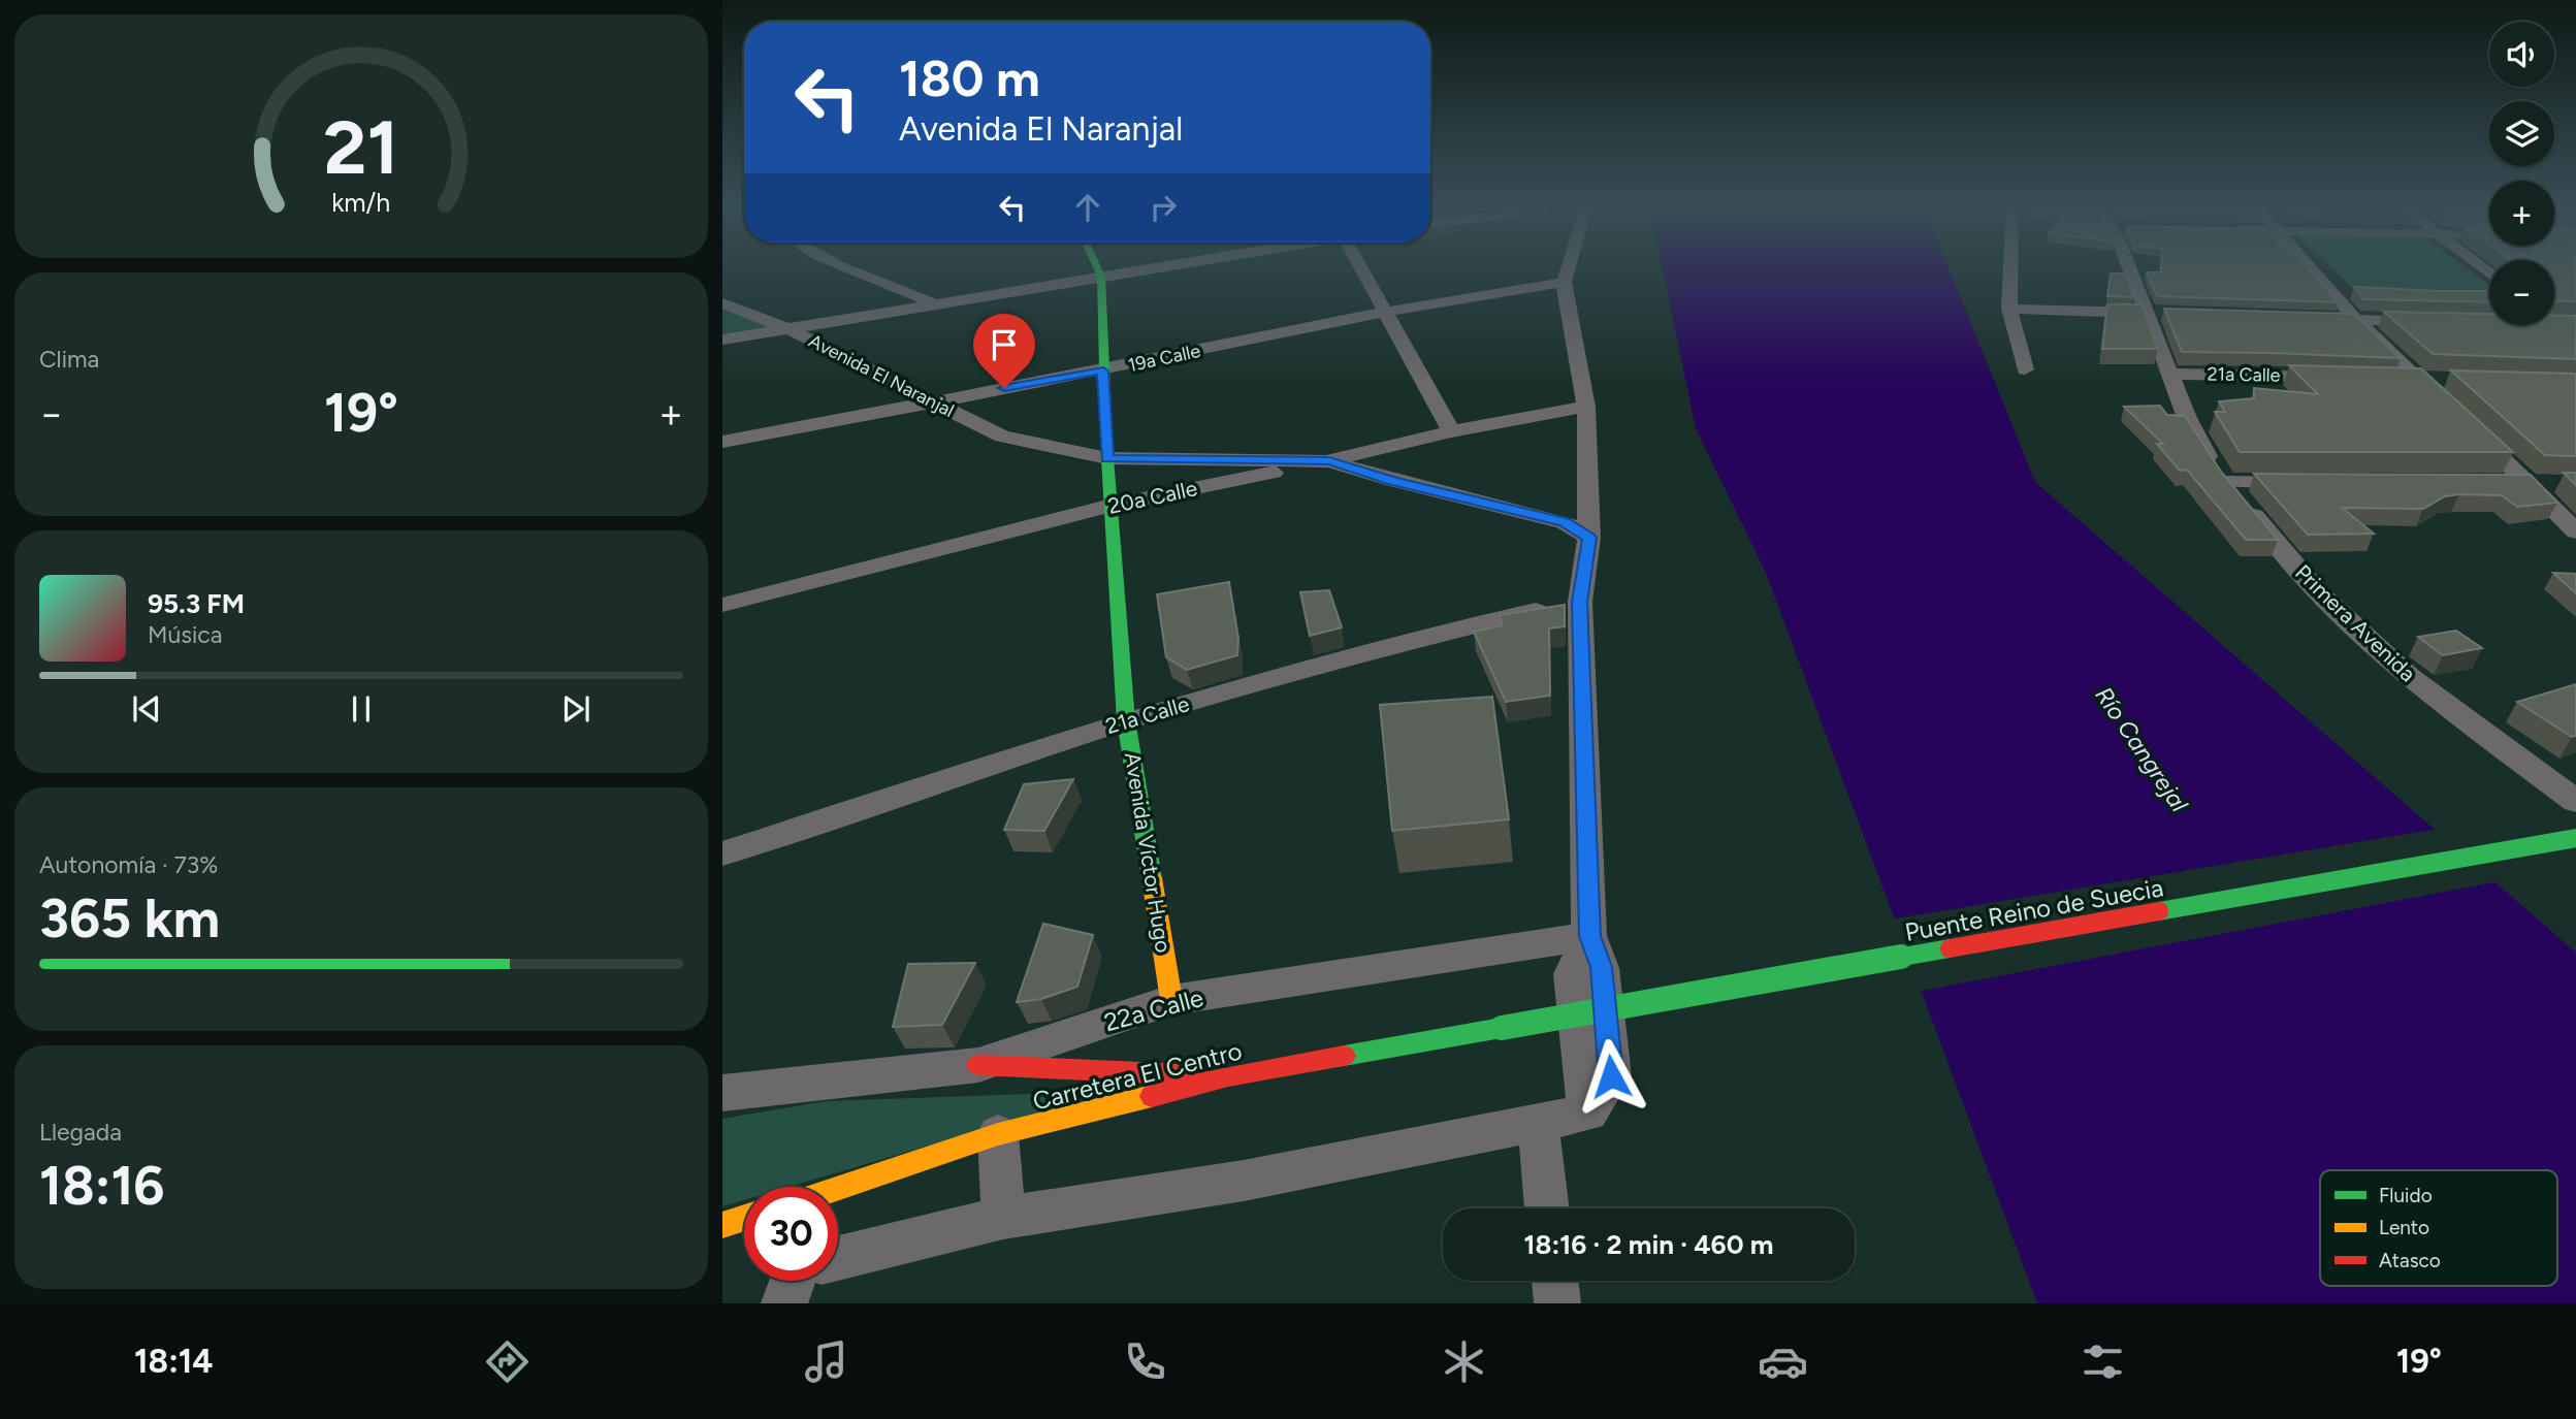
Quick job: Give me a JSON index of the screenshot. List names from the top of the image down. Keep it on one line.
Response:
{"streets":{"street":["19a Calle","21a Calle","Avenida El Naranjal","20a Calle","Primera Avenida","Avenida Víctor Hugo","Puente Reino de Suecia","22a Calle","Carretera El Centro"]},"crossings":[["19a Calle","Avenida El Naranjal"],["19a Calle","Avenida Víctor Hugo"],["21a Calle","Primera Avenida"],["21a Calle","Avenida Víctor Hugo"],["Avenida El Naranjal","20a Calle"],["Avenida El Naranjal","Avenida Víctor Hugo"],["20a Calle","Avenida Víctor Hugo"],["Avenida Víctor Hugo","22a Calle"],["Puente Reino de Suecia","Carretera El Centro"]],"water":["Río Cangrejal"],"legend":["Fluido","Lento","Atasco"],"page":{"map_buttons":["+","−"],"turn":["180 m","Avenida El Naranjal"],"tile":["Clima",["Autonomía · 73%","365 km"],["Llegada","18:16"]],"heat":["−","19°","+"],"song":["95.3 FM","Música"],"limit":"30","trip":"18:16 · 2 min · 460 m","tabs":["18:14","19°"],"gauge":["21","km/h"]}}
